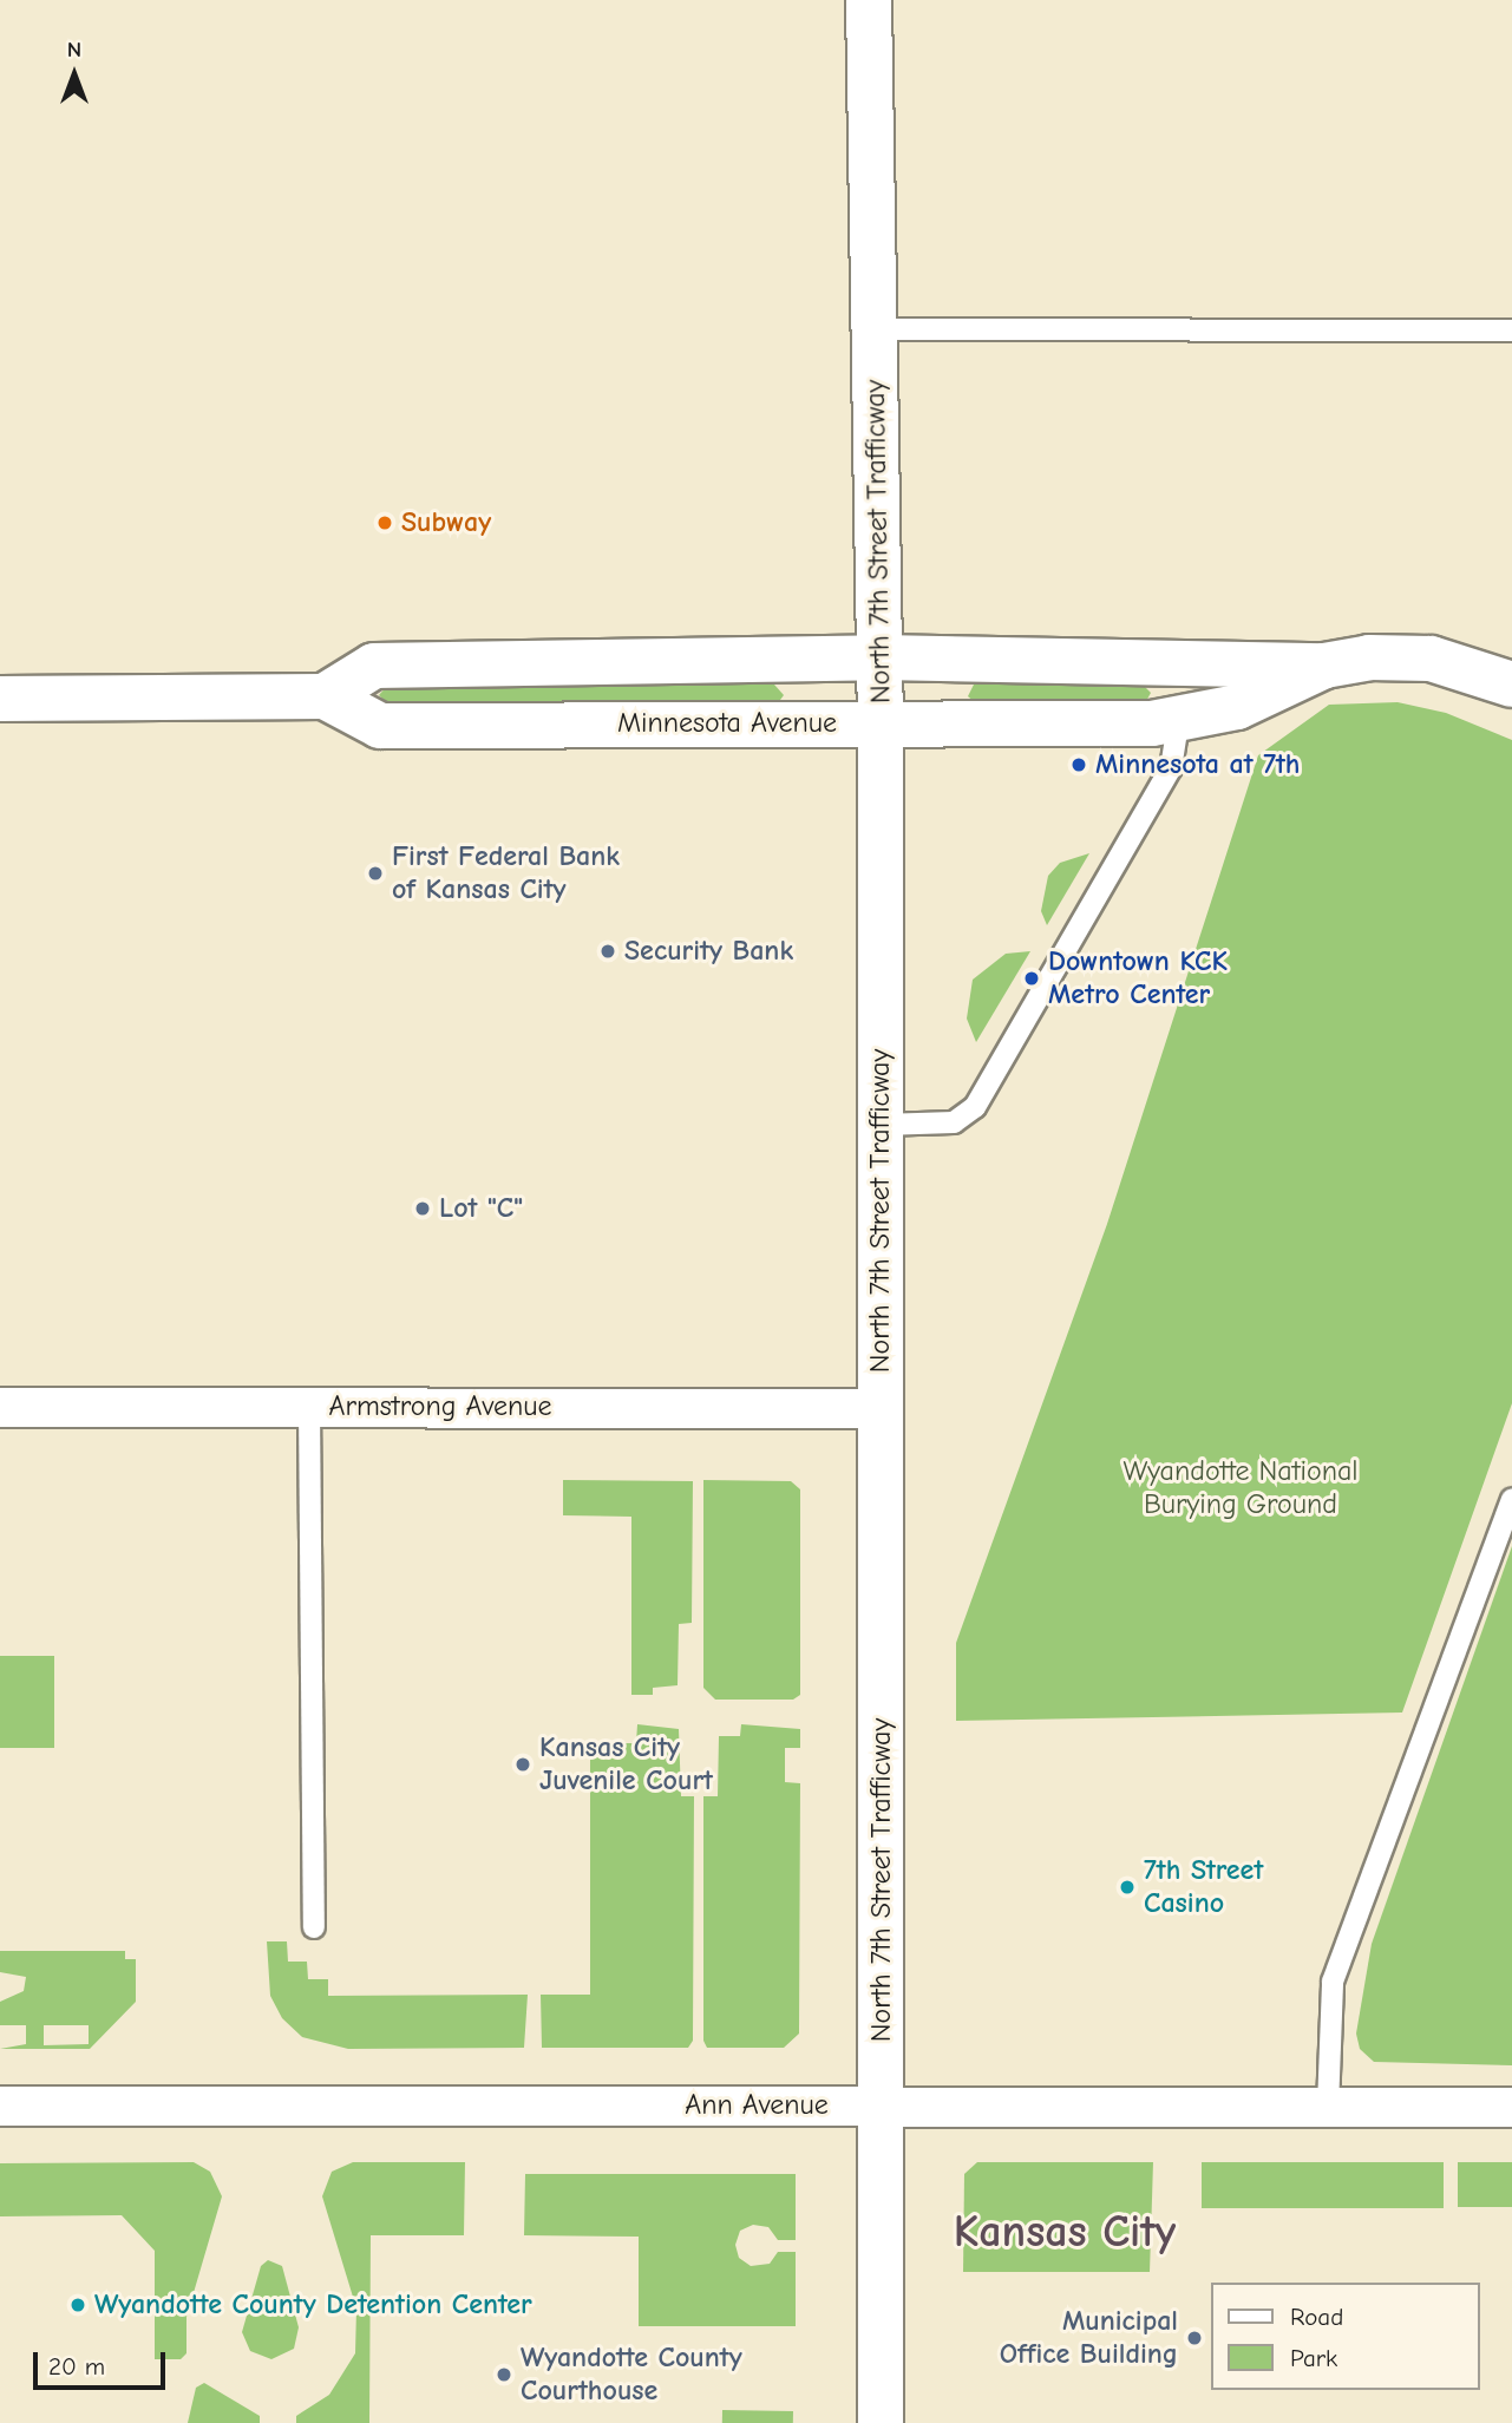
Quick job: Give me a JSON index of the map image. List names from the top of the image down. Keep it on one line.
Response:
{"streets":{"main road":["North 7th Street Trafficway","Minnesota Avenue"],"street":["Armstrong Avenue","Ann Avenue"]},"crossings":[["North 7th Street Trafficway","Minnesota Avenue"],["North 7th Street Trafficway","Armstrong Avenue"],["North 7th Street Trafficway","Ann Avenue"]],"districts":["Kansas City"],"parks":["Wyandotte National Burying Ground"],"places":["Subway","Minnesota at 7th","First Federal Bank of Kansas City","Security Bank","Downtown KCK Metro Center","Lot \"C\"","Kansas City Juvenile Court","7th Street Casino","Wyandotte County Detention Center","Municipal Office Building","Wyandotte County Courthouse"],"legend":["Road","Park"],"scale_bar":"20 m","north":"top"}
